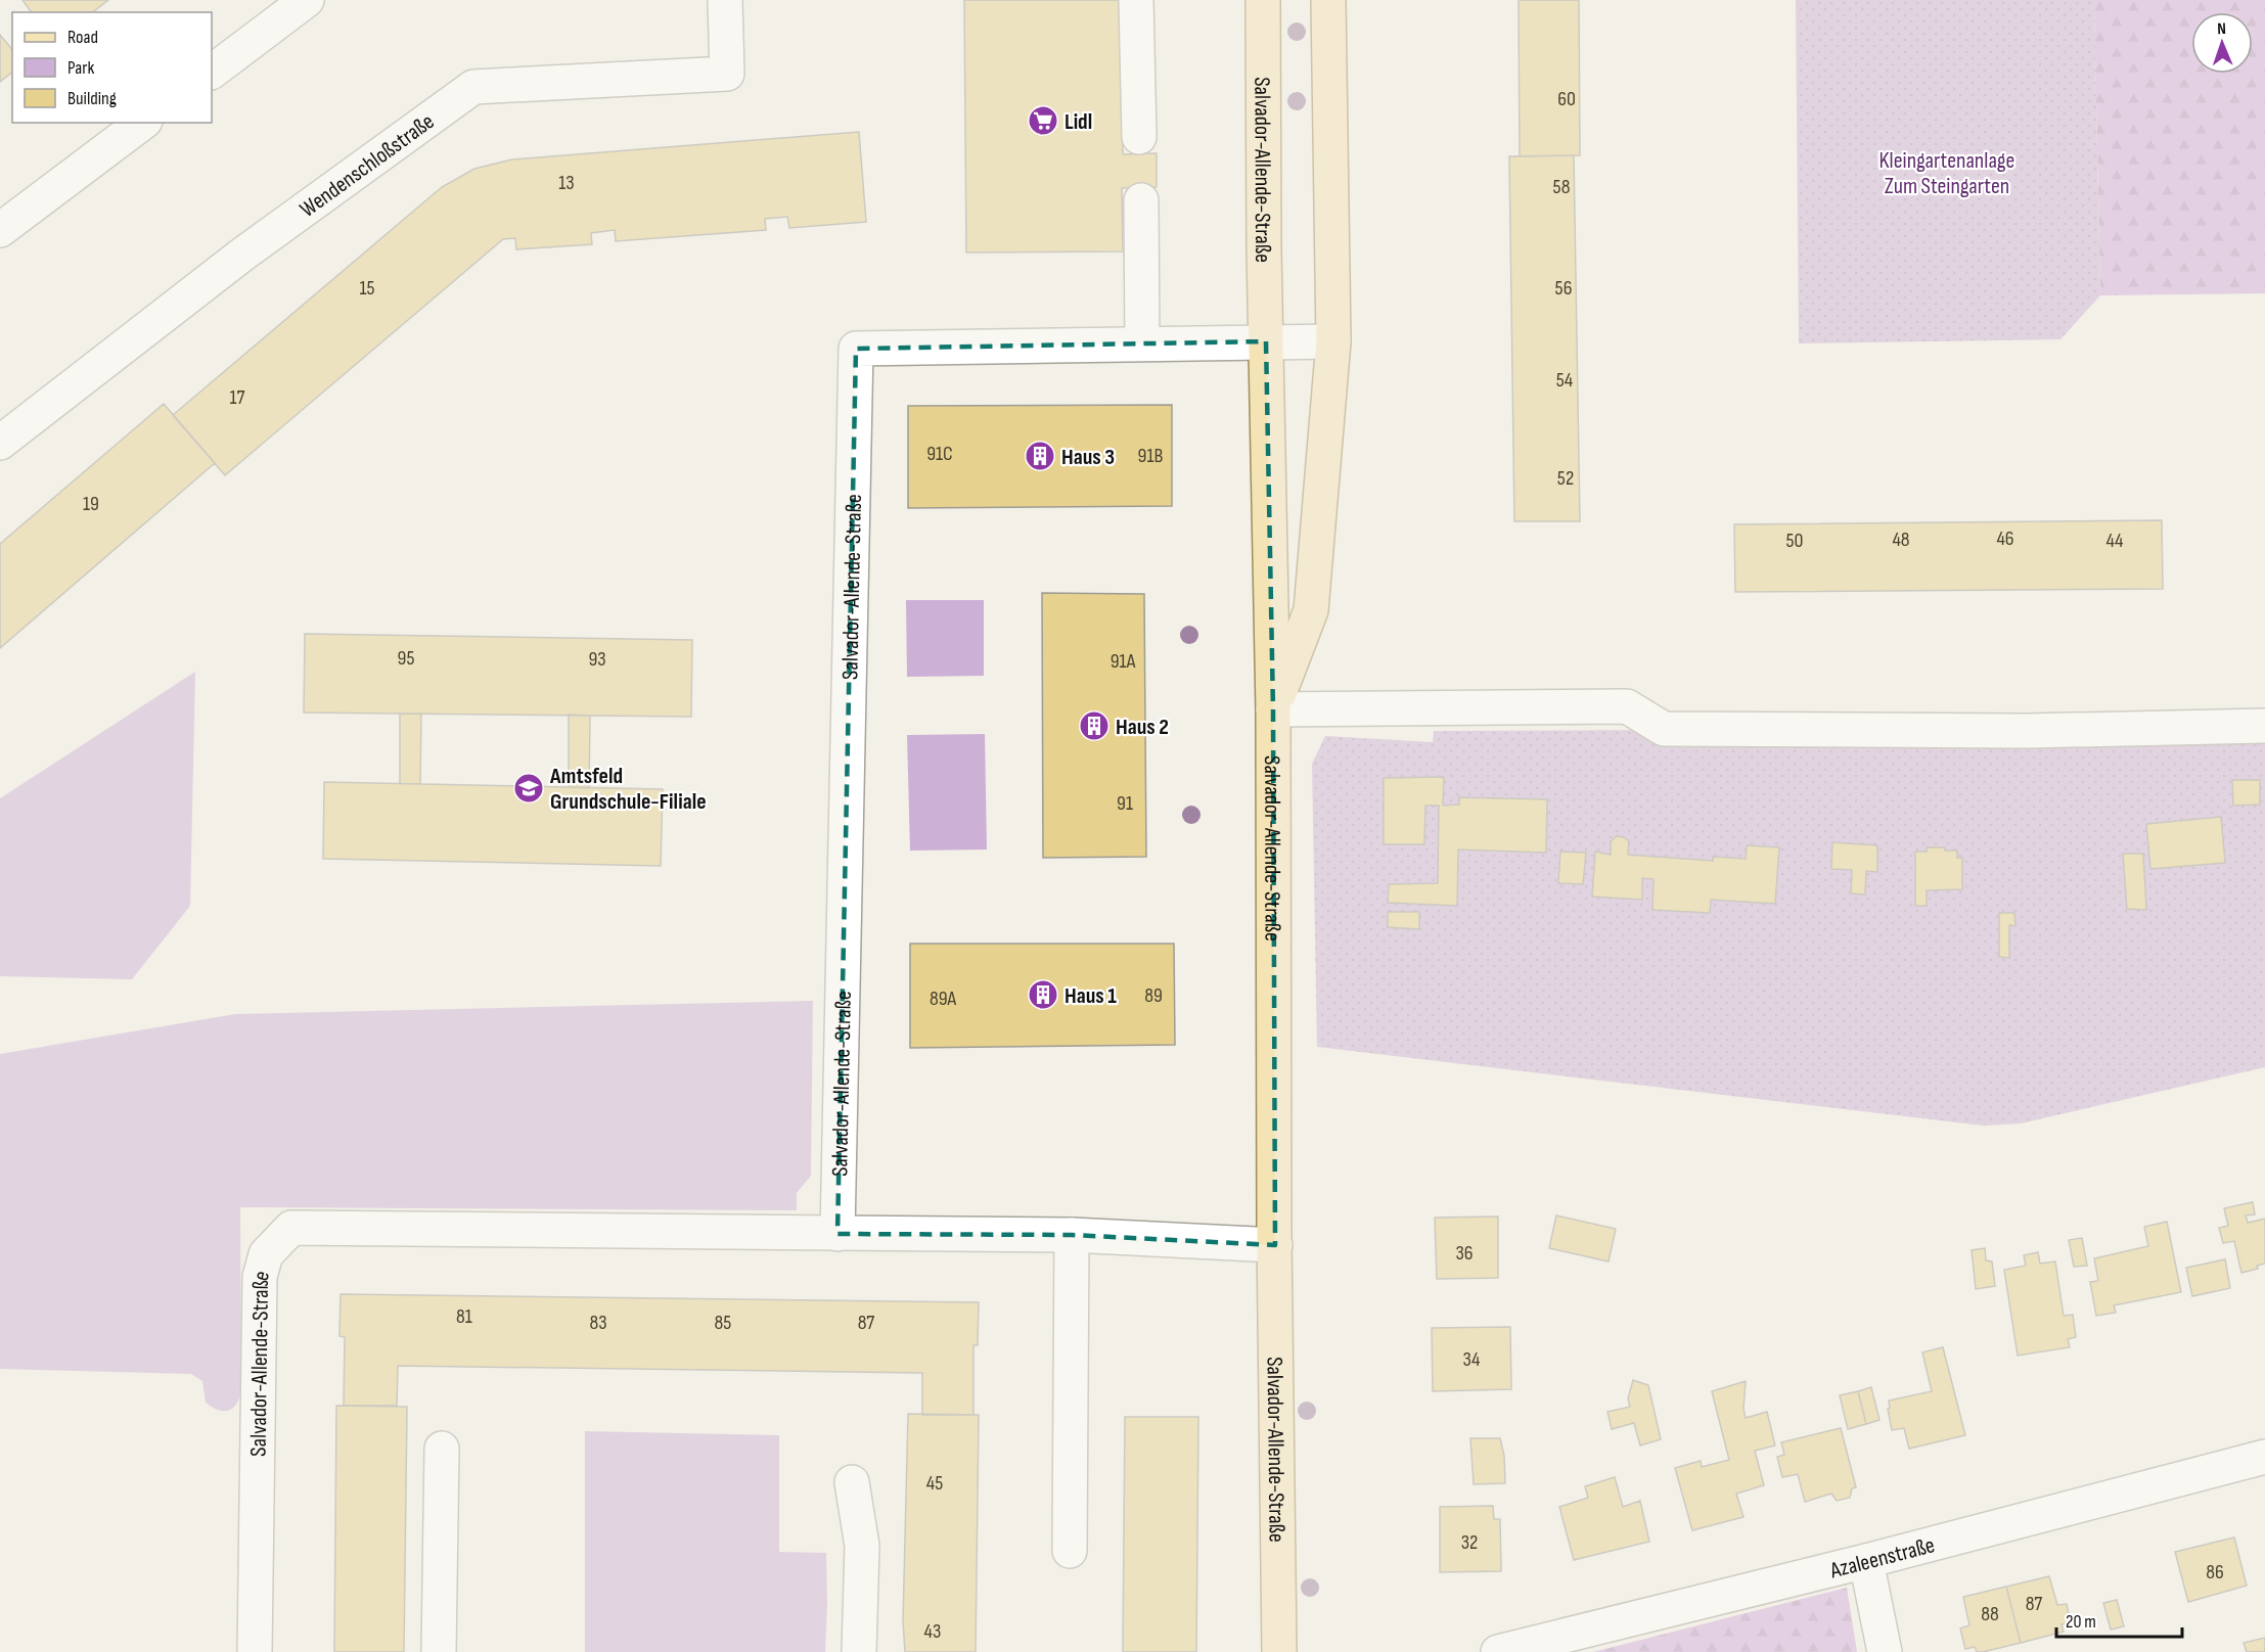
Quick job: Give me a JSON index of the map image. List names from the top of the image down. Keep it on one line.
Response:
{"streets":{"main road":["Salvador-Allende-Straße"],"street":["Wendenschloßstraße","Azaleenstraße"]},"parks":["Kleingartenanlage Zum Steingarten"],"places":{"supermarket":["Lidl"],"building":["Haus 3","Haus 2","Haus 1"],"school or university":["Amtsfeld Grundschule-Filiale"]},"house_numbers":["60","13","58","15","56","54","17","91C","91B","52","19","46","48","50","44","95","93","91A","91","89","89A","36","81","83","85","87","34","45","32","86","87","88","43"],"legend":["Road","Park","Building"],"scale_bar":"20 m","north":"top"}
